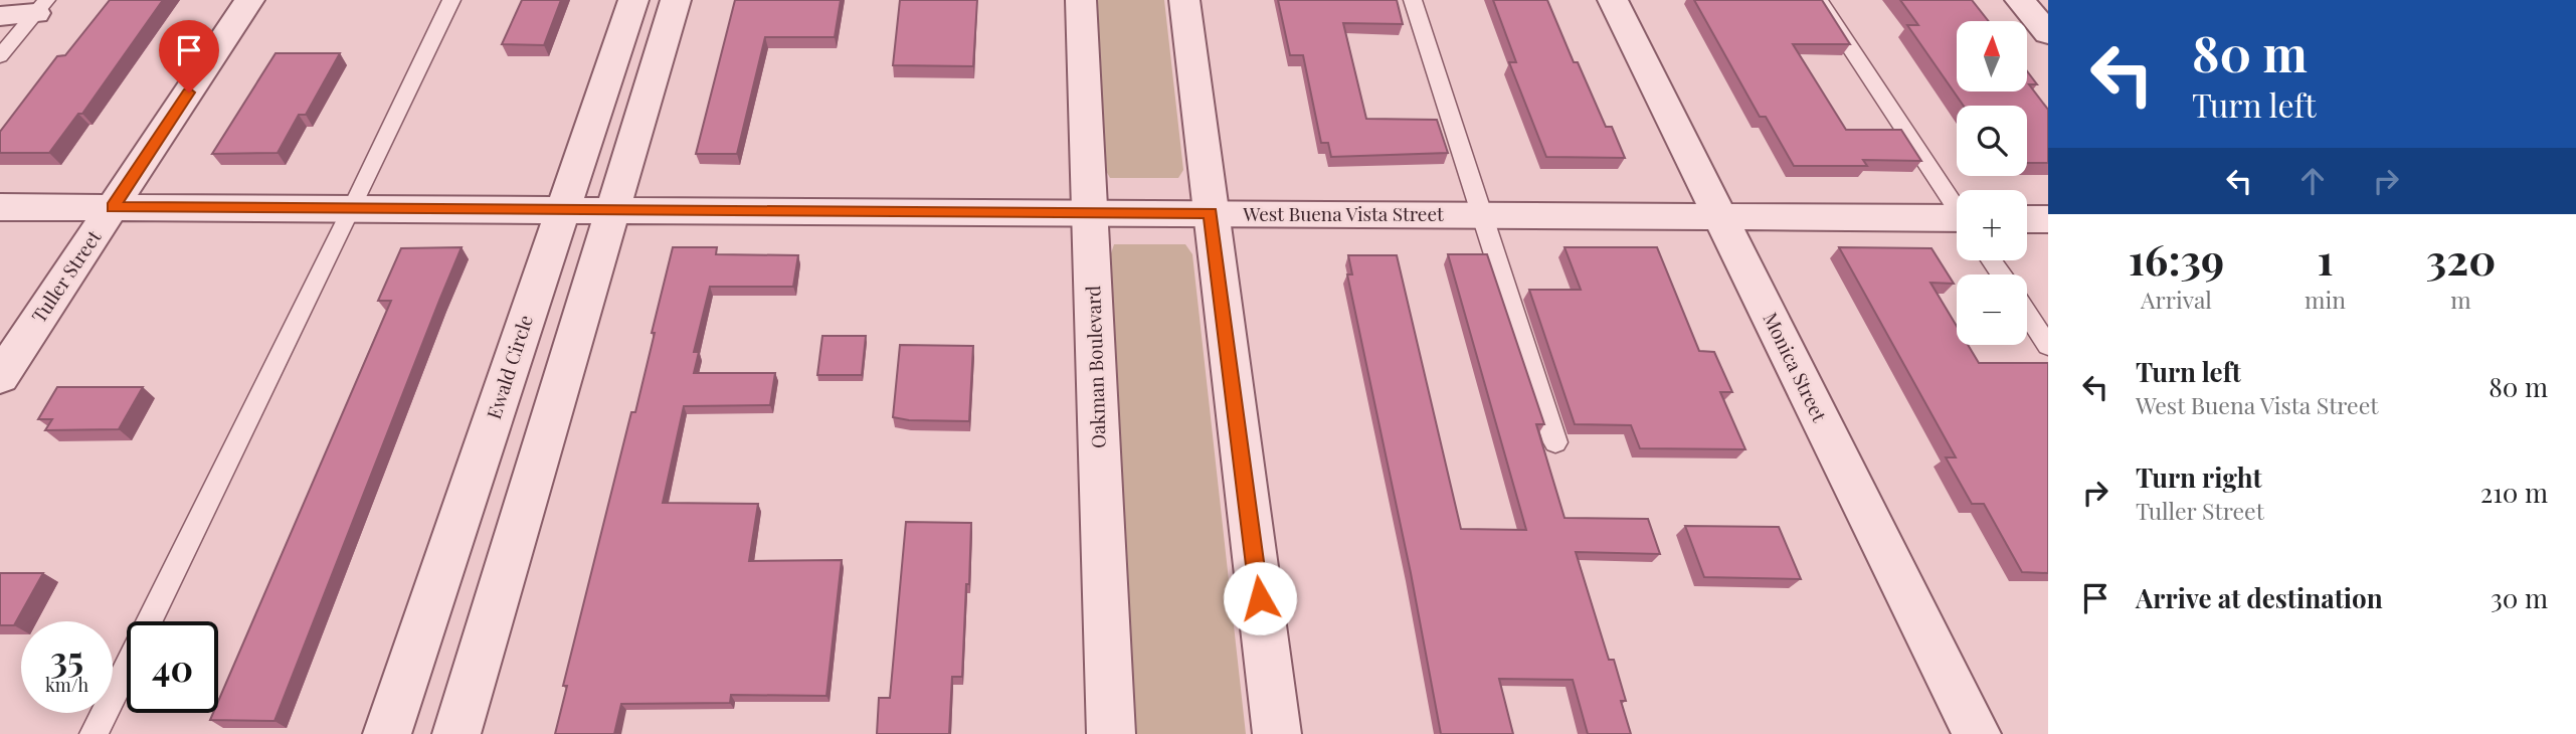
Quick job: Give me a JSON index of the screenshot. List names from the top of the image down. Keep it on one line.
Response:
{"streets":{"street":["West Buena Vista Street","Tuller Street","Ewald Circle","Oakman Boulevard","Monica Street"]},"crossings":[["West Buena Vista Street","Tuller Street"],["West Buena Vista Street","Ewald Circle"],["West Buena Vista Street","Oakman Boulevard"],["West Buena Vista Street","Monica Street"]],"north":"top","page":{"turn":["80 m","Turn left"],"map_buttons":["+","−"],"eta":["16:39","Arrival","1","min","320","m"],"list":[{"name":"Turn left","note":"West Buena Vista Street","value":"80 m"},{"name":"Turn right","note":"Tuller Street","value":"210 m"},{"name":"Arrive at destination","value":"30 m"}],"speed":"35 km/h","limit":"40"}}
